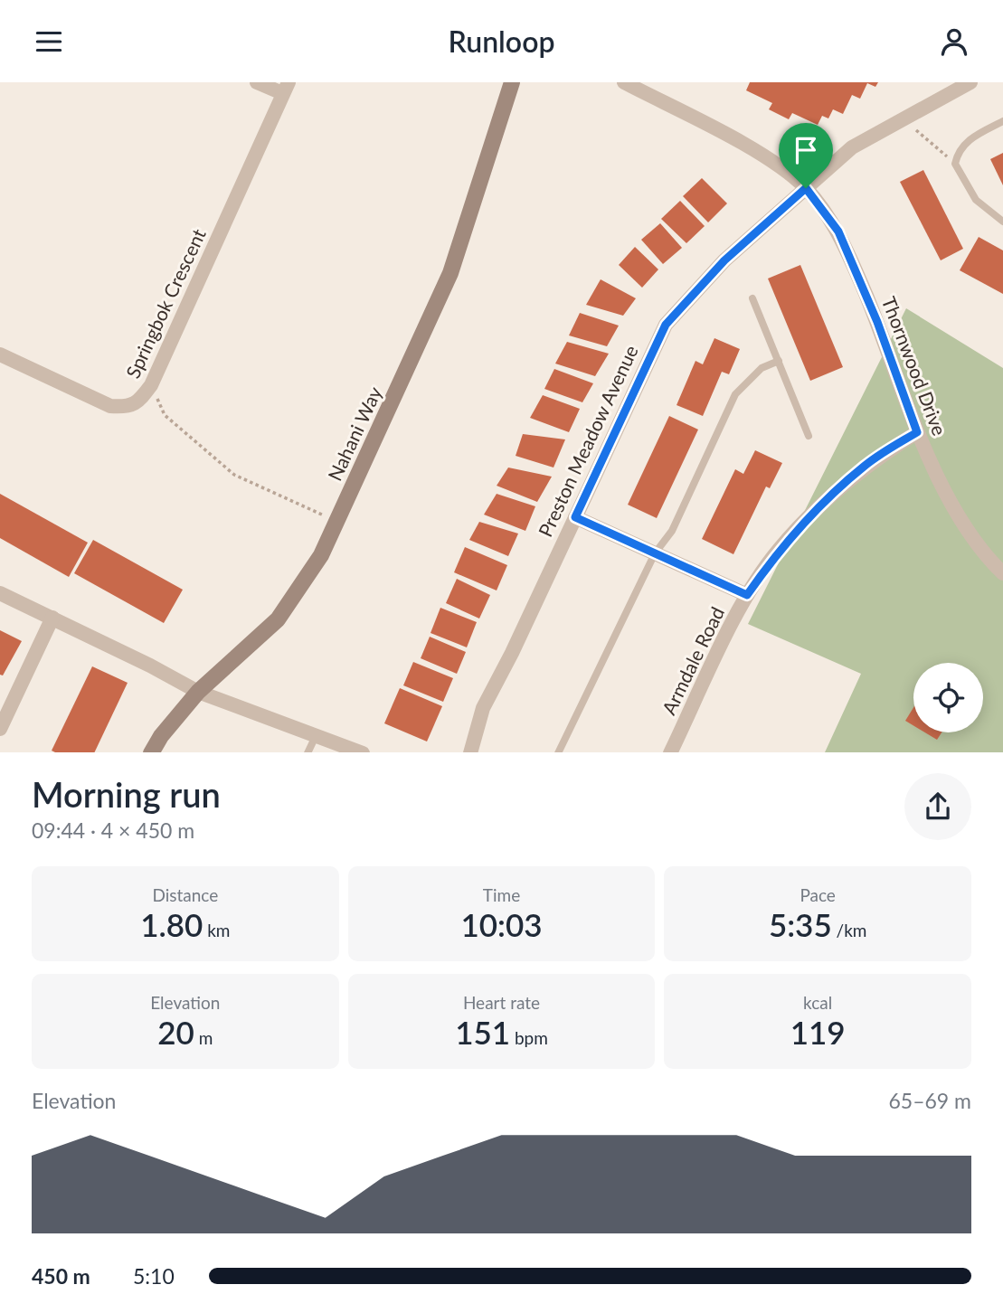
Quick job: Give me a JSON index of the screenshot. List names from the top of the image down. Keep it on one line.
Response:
{"streets":{"street":["Springbok Crescent","Thornwood Drive","Nahani Way","Preston Meadow Avenue","Armdale Road"]},"crossings":[["Thornwood Drive","Preston Meadow Avenue"],["Thornwood Drive","Armdale Road"]],"page":{"header":"Runloop","heading":["Morning run","09:44 · 4 × 450 m"],"stats":[["Distance","1.80 km"],["Time","10:03"],["Pace","5:35 /km"],["Elevation","20 m"],["Heart rate","151 bpm"],["kcal","119"]],"chart":["Elevation","65–69 m"],"list":[{"name":"450 m","note":"5:10"}]}}
